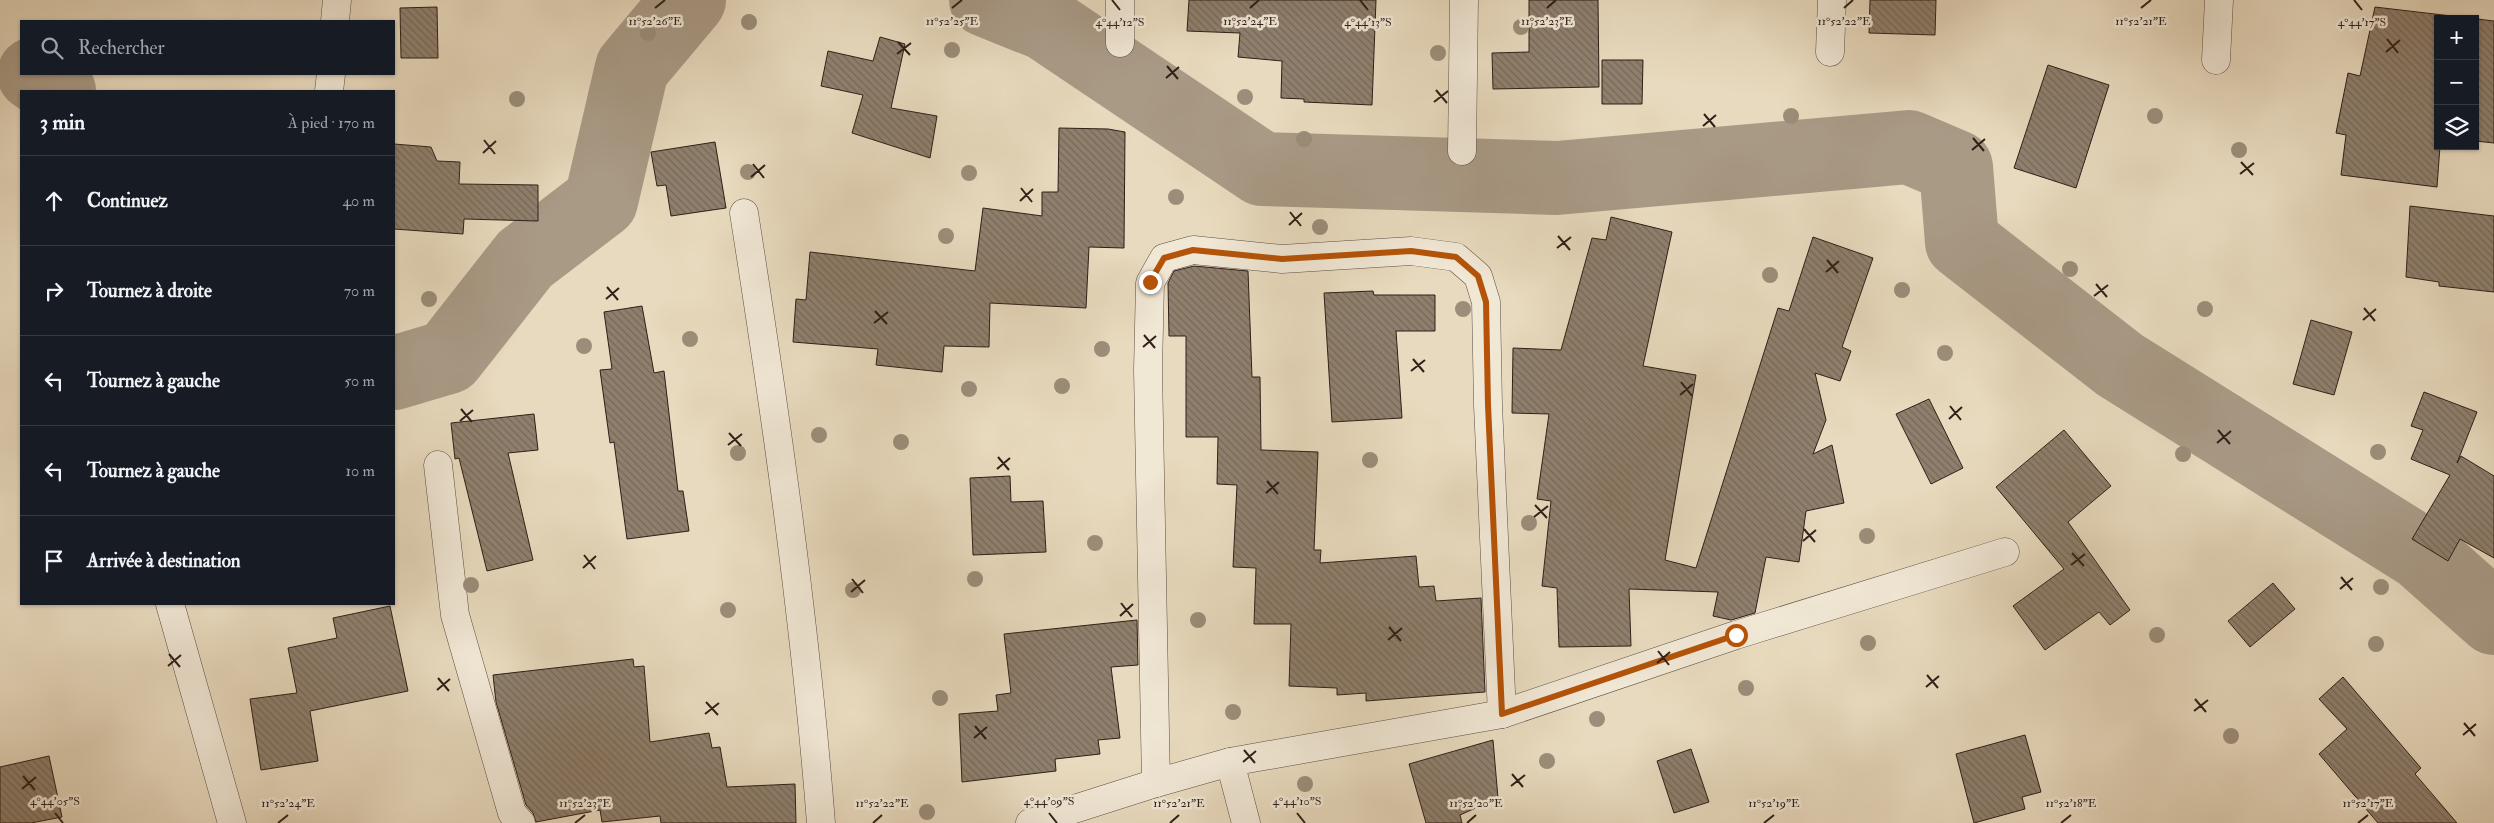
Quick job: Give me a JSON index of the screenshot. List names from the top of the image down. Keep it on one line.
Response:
{"page":{"map_buttons":["+","−"],"search":"Rechercher","heading":["3 min","À pied · 170 m"],"list":[["Continuez","40 m"],["Tournez à droite","70 m"],["Tournez à gauche","50 m"],["Tournez à gauche","10 m"],"Arrivée à destination"]},"coordinates":["11°52'26\"E","11°52'25\"E","11°52'24\"E","11°52'23\"E","11°52'22\"E","11°52'21\"E","4°44'13\"S","4°44'12\"S","4°44'17\"S","4°44'05\"S","4°44'09\"S","4°44'10\"S","11°52'20\"E","11°52'19\"E","11°52'18\"E","11°52'17\"E"]}
